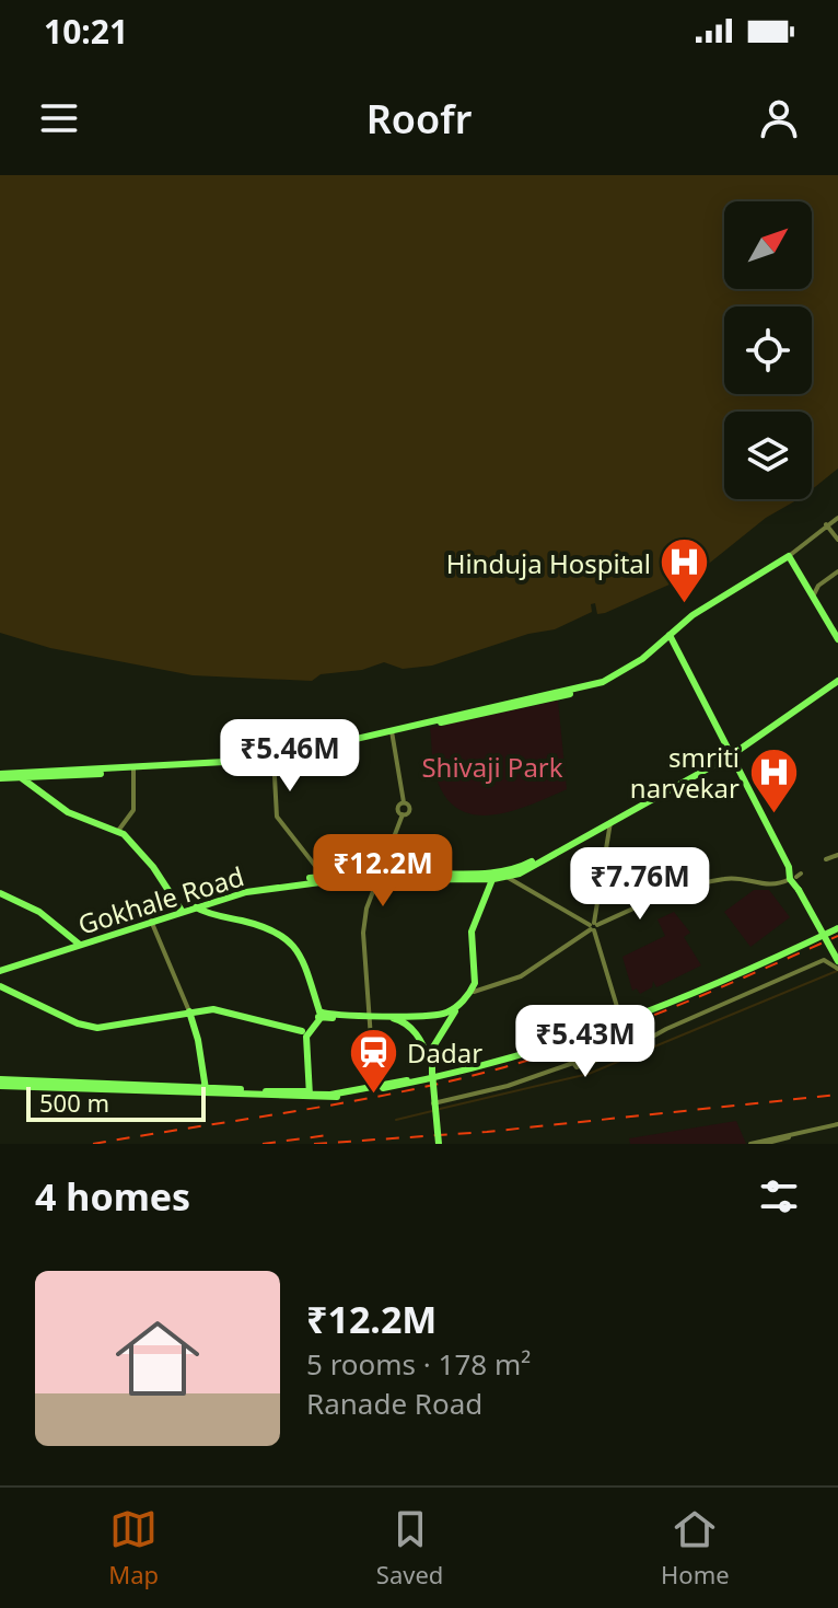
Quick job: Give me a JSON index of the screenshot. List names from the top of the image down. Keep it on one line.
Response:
{"streets":{"main road":["Gokhale Road"]},"parks":["Shivaji Park"],"places":{"hospital":["Hinduja Hospital","smriti narvekar"],"station":["Dadar"]},"scale_bar":"500 m","north":"top right","page":{"status":"10:21","header":"Roofr","price":["₹5.46M","₹12.2M","₹7.76M","₹5.43M"],"scale":"500 m","heading":"4 homes","list":[{"name":"₹12.2M","note":"5 rooms · 178 m² · Ranade Road"}],"tabs":["Map","Saved","Home"]}}
